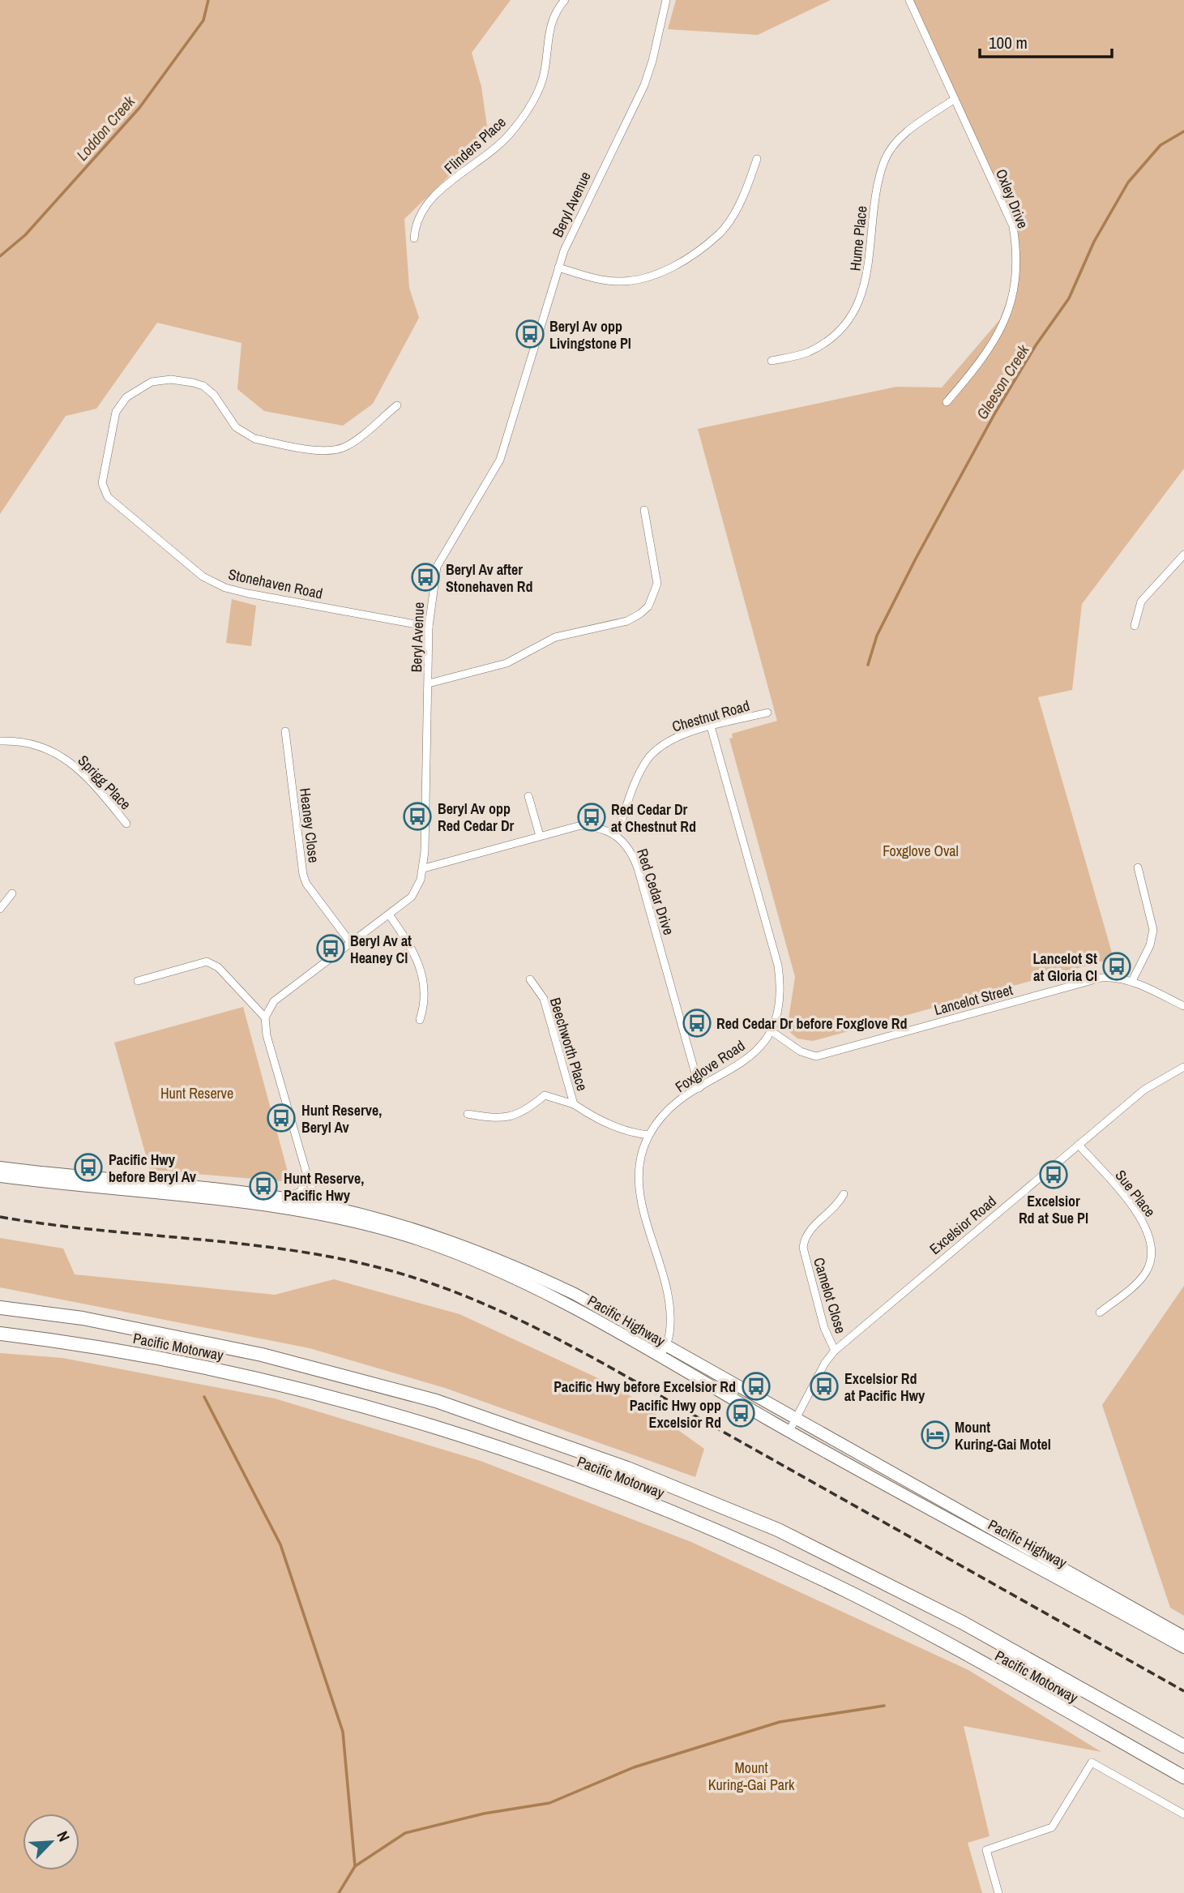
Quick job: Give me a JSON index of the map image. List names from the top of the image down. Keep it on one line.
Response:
{"streets":{"highway":["Pacific Motorway"],"main road":["Pacific Highway"],"street":["Flinders Place","Oxley Drive","Beryl Avenue","Hume Place","Stonehaven Road","Chestnut Road","Sprigg Place","Heaney Close","Red Cedar Drive","Lancelot Street","Beechworth Place","Foxglove Road","Sue Place","Excelsior Road","Camelot Close"]},"crossings":[["Oxley Drive","Hume Place"],["Beryl Avenue","Stonehaven Road"],["Beryl Avenue","Heaney Close"],["Chestnut Road","Red Cedar Drive"],["Chestnut Road","Foxglove Road"],["Red Cedar Drive","Foxglove Road"],["Lancelot Street","Foxglove Road"],["Beechworth Place","Foxglove Road"],["Foxglove Road","Pacific Highway"],["Sue Place","Excelsior Road"],["Excelsior Road","Camelot Close"],["Excelsior Road","Pacific Highway"]],"water":["Loddon Creek","Gleeson Creek"],"parks":["Foxglove Oval","Hunt Reserve","Mount Kuring-Gai Park"],"places":{"bus stop":["Beryl Av opp Livingstone Pl","Beryl Av after Stonehaven Rd","Beryl Av opp Red Cedar Dr","Red Cedar Dr at Chestnut Rd","Beryl Av at Heaney Cl","Lancelot St at Gloria Cl","Red Cedar Dr before Foxglove Rd","Hunt Reserve, Beryl Av","Pacific Hwy before Beryl Av","Excelsior Rd at Sue Pl","Hunt Reserve, Pacific Hwy","Pacific Hwy before Excelsior Rd","Excelsior Rd at Pacific Hwy","Pacific Hwy opp Excelsior Rd"],"hotel":["Mount Kuring-Gai Motel"]},"scale_bar":"100 m","north":"top right"}
